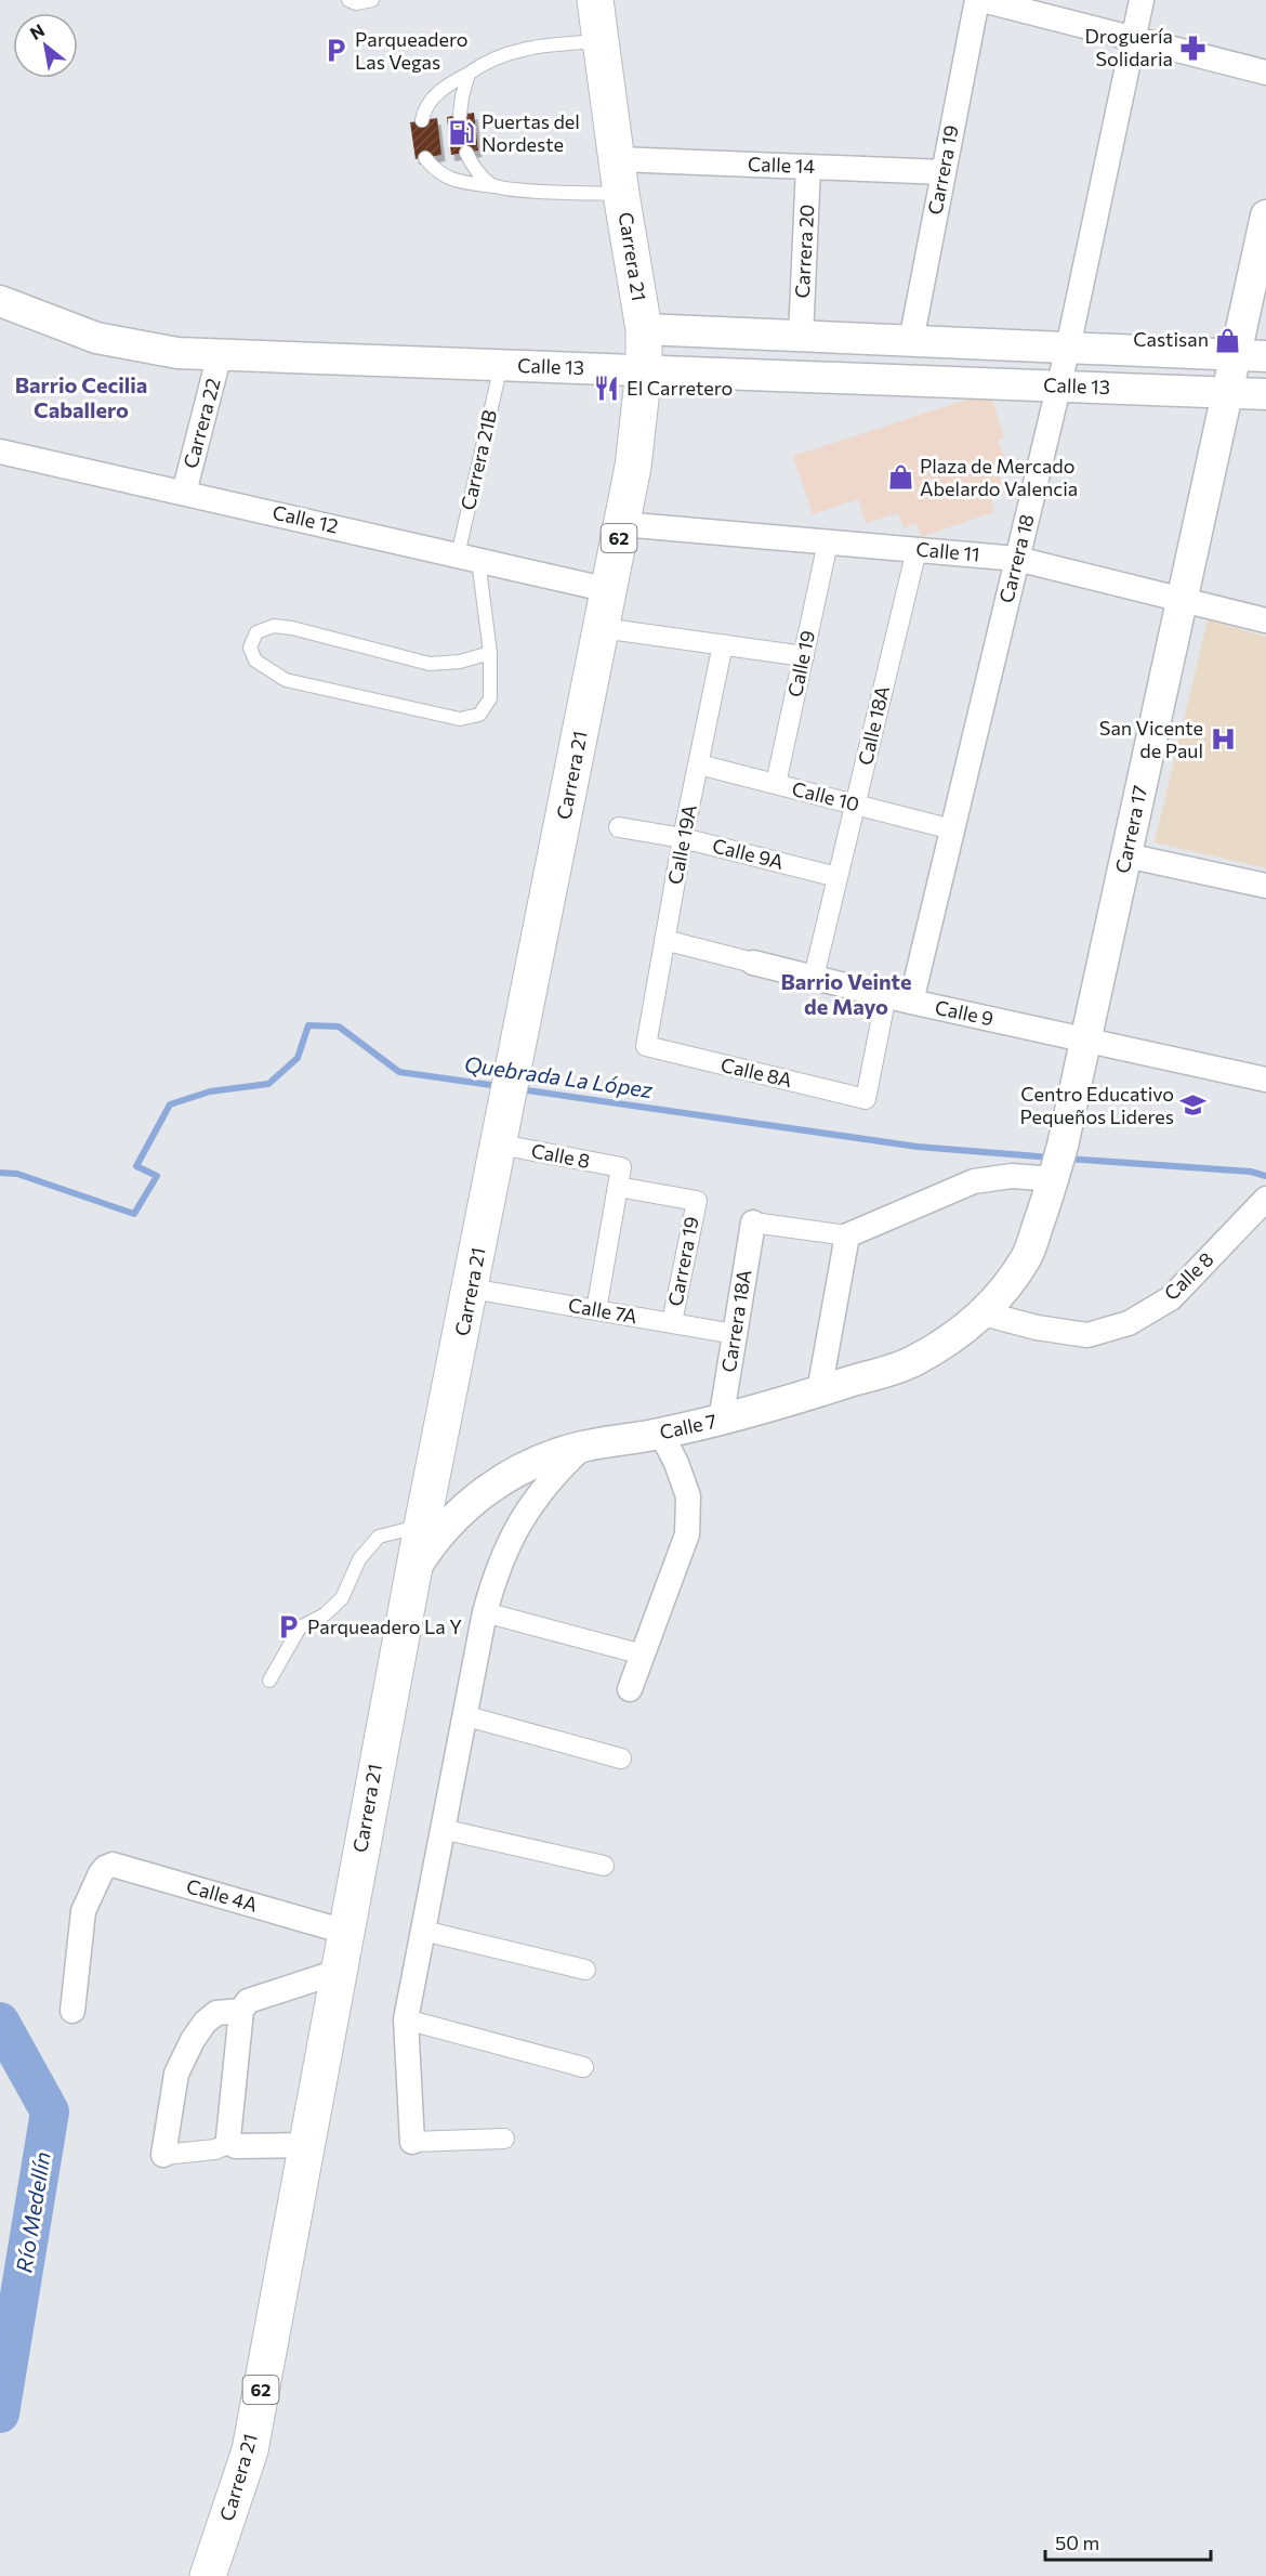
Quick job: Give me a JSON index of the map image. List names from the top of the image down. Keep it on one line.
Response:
{"streets":{"main road":["Carrera 21","62"],"street":["Calle 14","Carrera 19","Carrera 20","Calle 13","Carrera 22","Calle 12","Calle 11","Carrera 18","Calle 19","Calle 18A","Calle 10","Carrera 17","Calle 19A","Calle 9A","Calle 9","Calle 8A","Calle 8","Calle 7A","Carrera 18A","Calle 7","Calle 4A"],"lane":["Carrera 21B"]},"crossings":[["Calle 14","Carrera 19"],["Calle 14","Carrera 20"],["Calle 14","Carrera 21"],["Carrera 19","Calle 13"],["Carrera 19","Calle 8"],["Carrera 19","Calle 7A"],["Carrera 20","Calle 13"],["Carrera 21","Calle 13"],["Carrera 21","Calle 12"],["Carrera 21","Calle 11"],["Carrera 21","Calle 8"],["Carrera 21","Calle 7A"],["Carrera 21","Calle 7"],["Carrera 21","Calle 4A"],["Calle 13","Carrera 22"],["Calle 13","Carrera 21B"],["Calle 13","Carrera 18"],["Calle 13","Carrera 17"],["Carrera 22","Calle 12"],["Carrera 21B","Calle 12"],["Calle 11","Carrera 18"],["Calle 11","Calle 19"],["Calle 11","Calle 18A"],["Calle 11","Carrera 17"],["Carrera 18","Calle 10"],["Carrera 18","Calle 9"],["Calle 19","Calle 10"],["Calle 18A","Calle 10"],["Calle 18A","Calle 9A"],["Calle 18A","Calle 9"],["Calle 10","Calle 19A"],["Carrera 17","Calle 9"],["Carrera 17","Calle 8"],["Carrera 17","Calle 7"],["Calle 19A","Calle 9A"],["Calle 19A","Calle 9"],["Calle 19A","Calle 8A"],["Calle 9","Calle 8A"],["Calle 8","Calle 7"],["Calle 7A","Carrera 18A"],["Carrera 18A","Calle 7"]],"districts":["Barrio Cecilia Caballero","Barrio Veinte de Mayo"],"water":["Quebrada La López","Río Medellín"],"places":{"pharmacy":["Droguería Solidaria"],"parking":["Parqueadero Las Vegas","Parqueadero La Y"],"fuel station":["Puertas del Nordeste"],"shop":["Castisan","Plaza de Mercado Abelardo Valencia"],"restaurant":["El Carretero"],"hospital":["San Vicente de Paul"],"school or university":["Centro Educativo Pequeños Lideres"]},"scale_bar":"50 m","north":"top left"}
